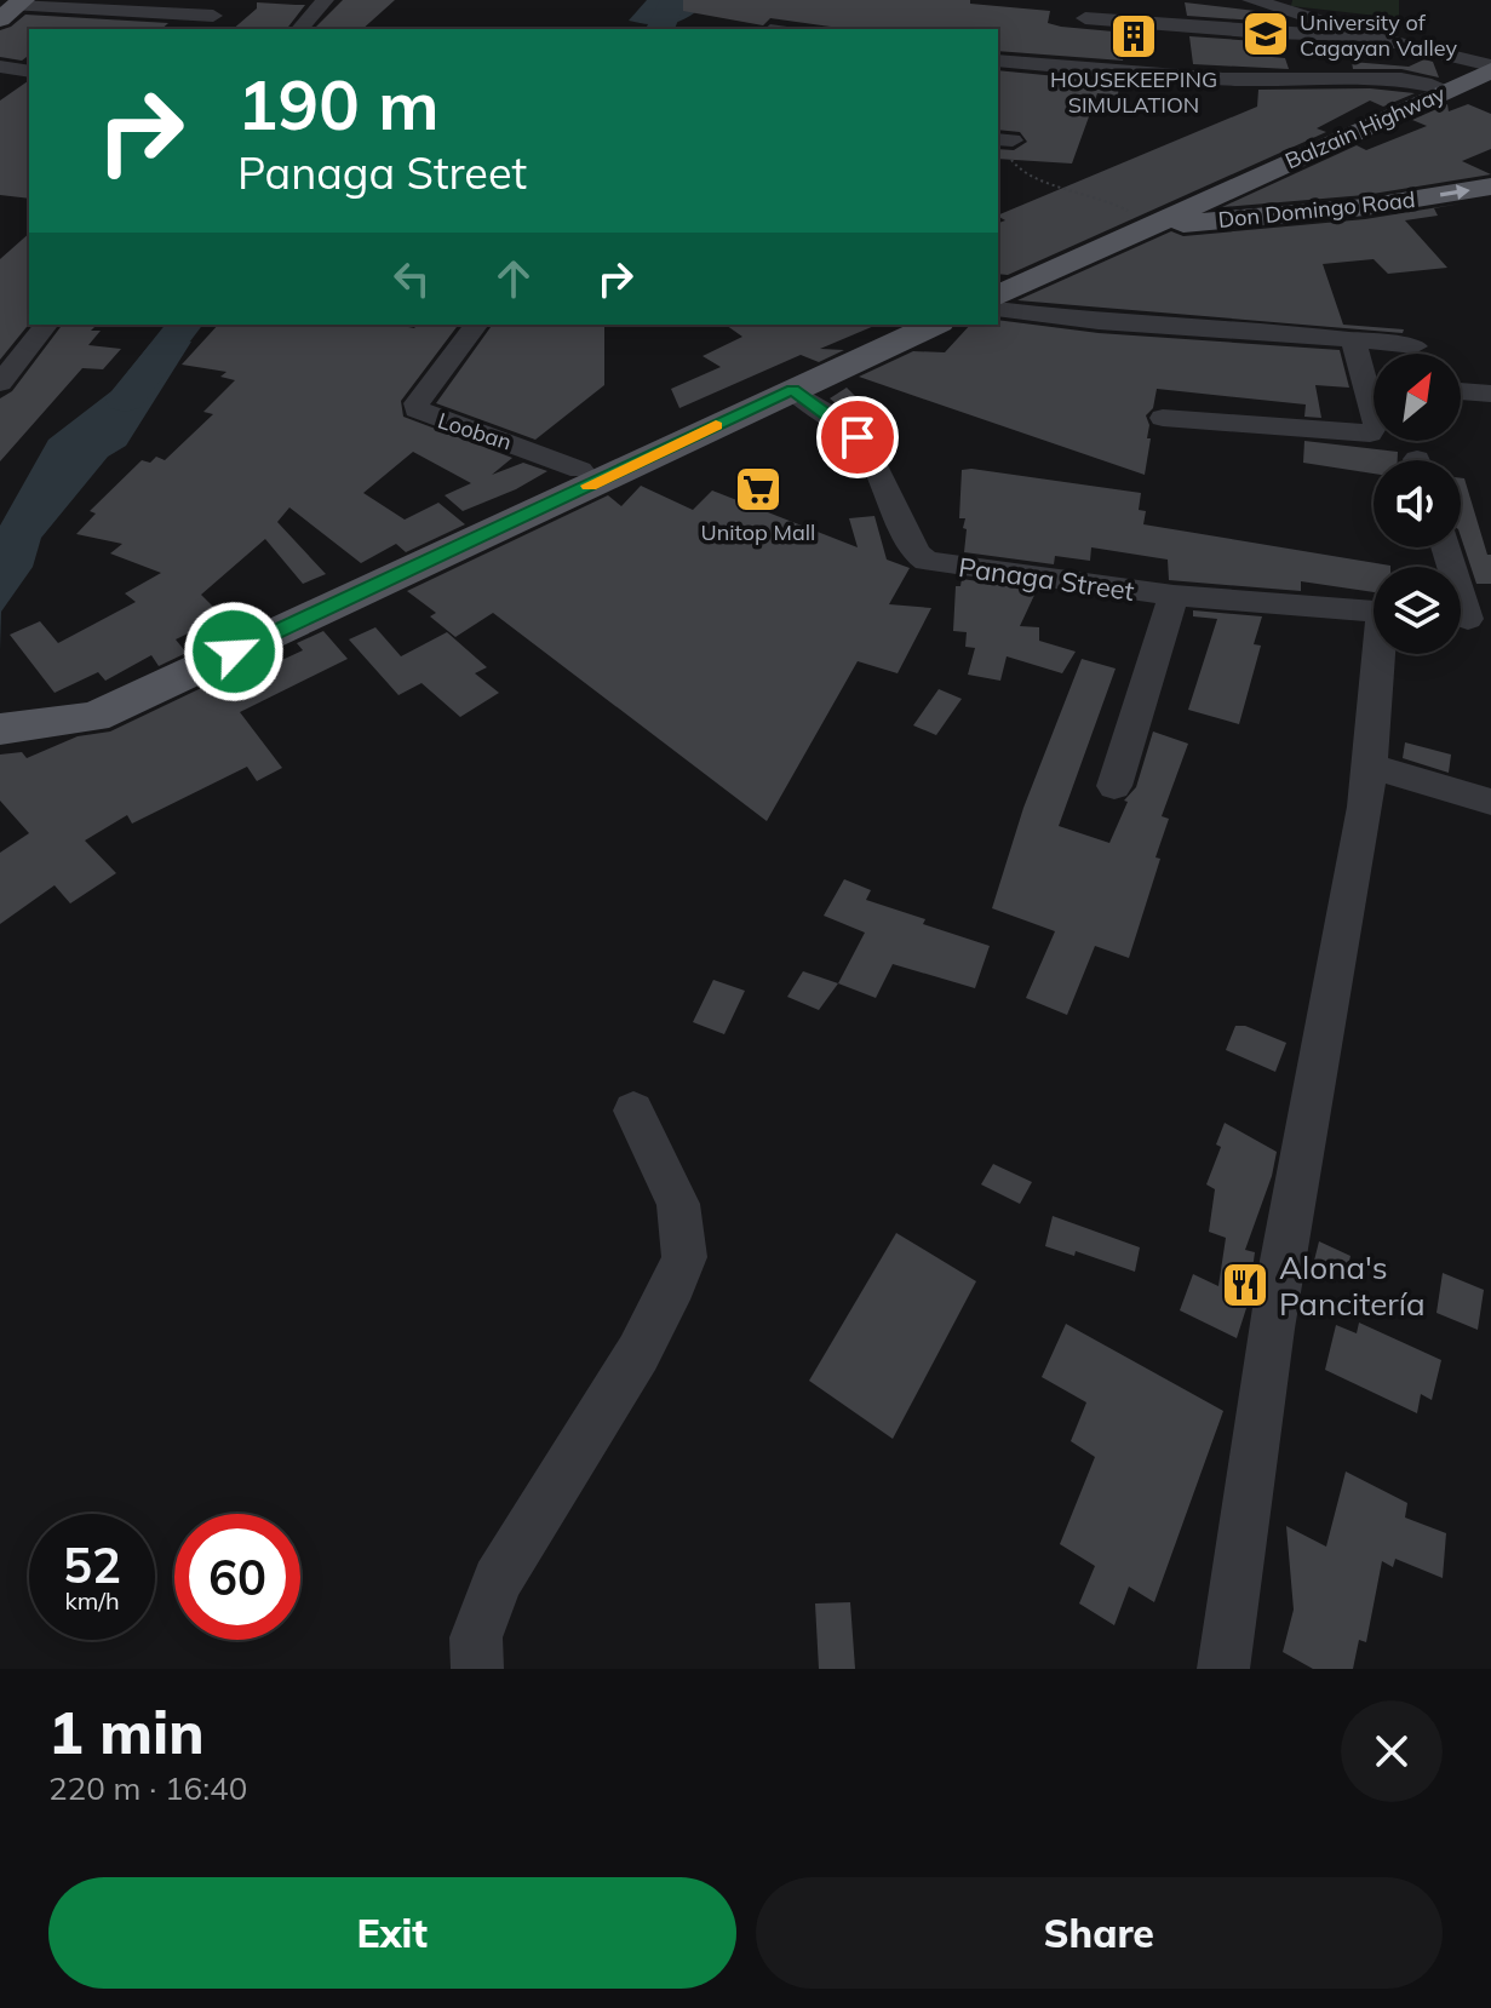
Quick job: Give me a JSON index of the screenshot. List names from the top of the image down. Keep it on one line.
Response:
{"streets":{"main road":["Balzain Highway","Don Domingo Road"],"street":["Looban","Panaga Street"]},"crossings":[["Balzain Highway","Don Domingo Road"]],"one_way":["Don Domingo Road"],"places":{"school or university":["University of Cagayan Valley"],"building":["HOUSEKEEPING SIMULATION"],"supermarket":["Unitop Mall"],"restaurant":["Alona's Pancitería"]},"north":"top right","page":{"turn":["190 m","Panaga Street"],"speed":"52 km/h","limit":"60","heading":["1 min","220 m · 16:40"],"buttons":["Exit","Share"]}}
